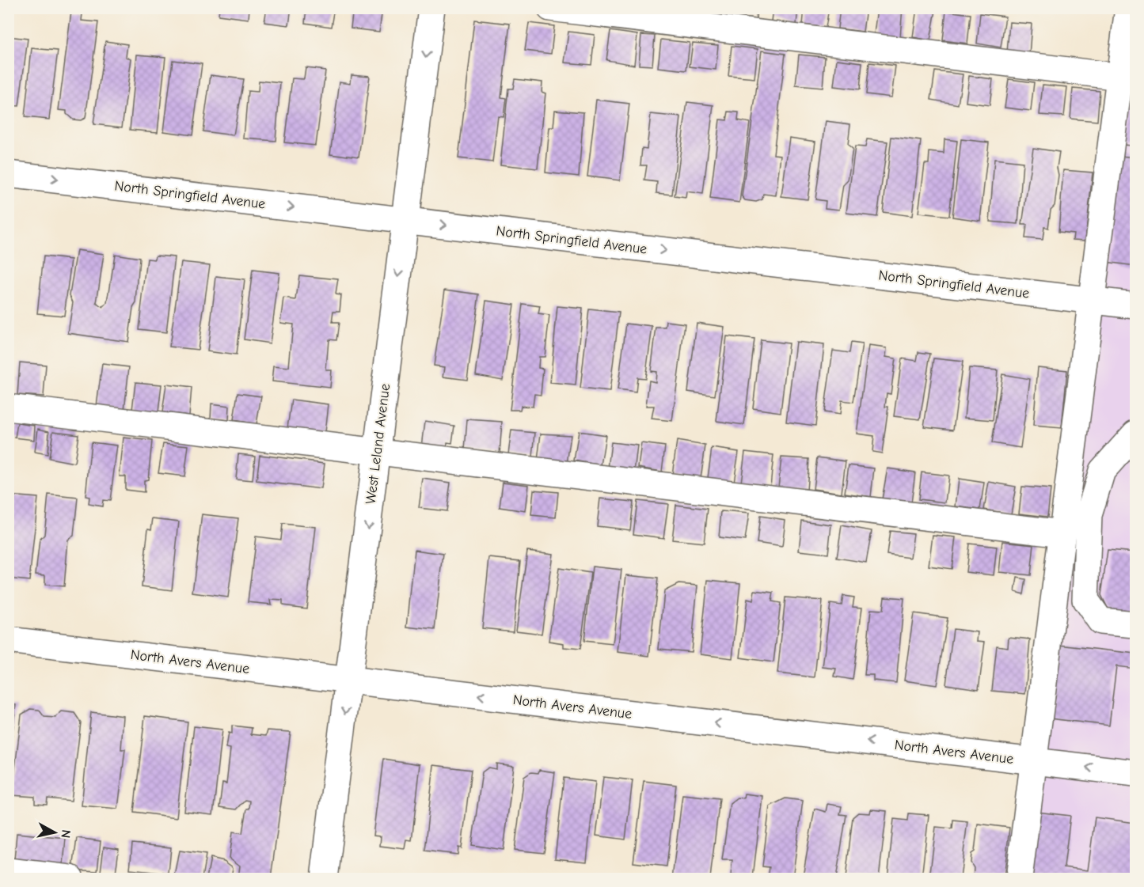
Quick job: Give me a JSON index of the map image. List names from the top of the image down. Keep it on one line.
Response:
{"streets":{"street":["North Springfield Avenue","West Leland Avenue","North Avers Avenue"]},"crossings":[["North Springfield Avenue","West Leland Avenue"],["West Leland Avenue","North Avers Avenue"]],"one_way":["West Leland Avenue"],"north":"right"}
